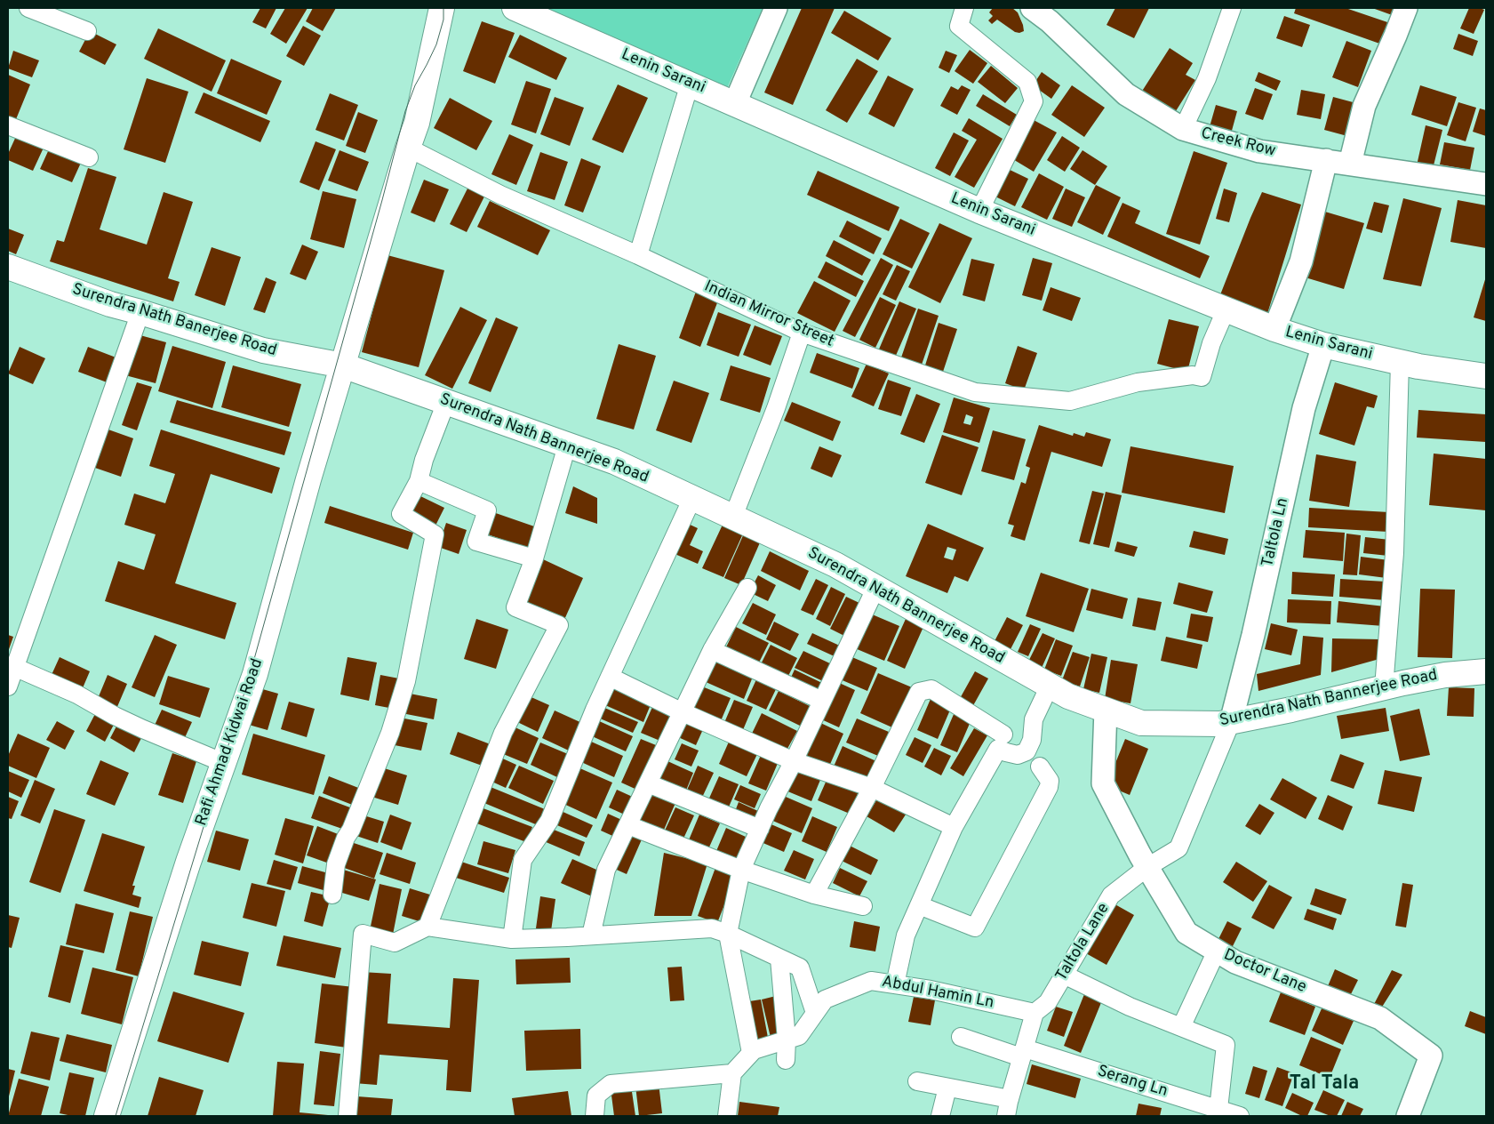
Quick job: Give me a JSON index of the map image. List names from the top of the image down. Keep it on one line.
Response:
{"streets":{"main road":["Lenin Sarani","Surendra Nath Banerjee Road","Surendra Nath Bannerjee Road","Rafi Ahmad Kidwai Road"],"street":["Creek Row","Indian Mirror Street","Taltola Ln","Taltola Lane","Doctor Lane","Abdul Hamin Ln","Serang Ln"]},"crossings":[["Lenin Sarani","Indian Mirror Street"],["Lenin Sarani","Taltola Ln"],["Indian Mirror Street","Rafi Ahmad Kidwai Road"],["Surendra Nath Banerjee Road","Surendra Nath Bannerjee Road"],["Surendra Nath Banerjee Road","Rafi Ahmad Kidwai Road"],["Surendra Nath Bannerjee Road","Taltola Ln"],["Surendra Nath Bannerjee Road","Rafi Ahmad Kidwai Road"],["Surendra Nath Bannerjee Road","Taltola Lane"],["Surendra Nath Bannerjee Road","Doctor Lane"],["Taltola Ln","Taltola Lane"],["Taltola Lane","Doctor Lane"],["Taltola Lane","Abdul Hamin Ln"],["Taltola Lane","Serang Ln"]],"districts":["Tal Tala"]}
